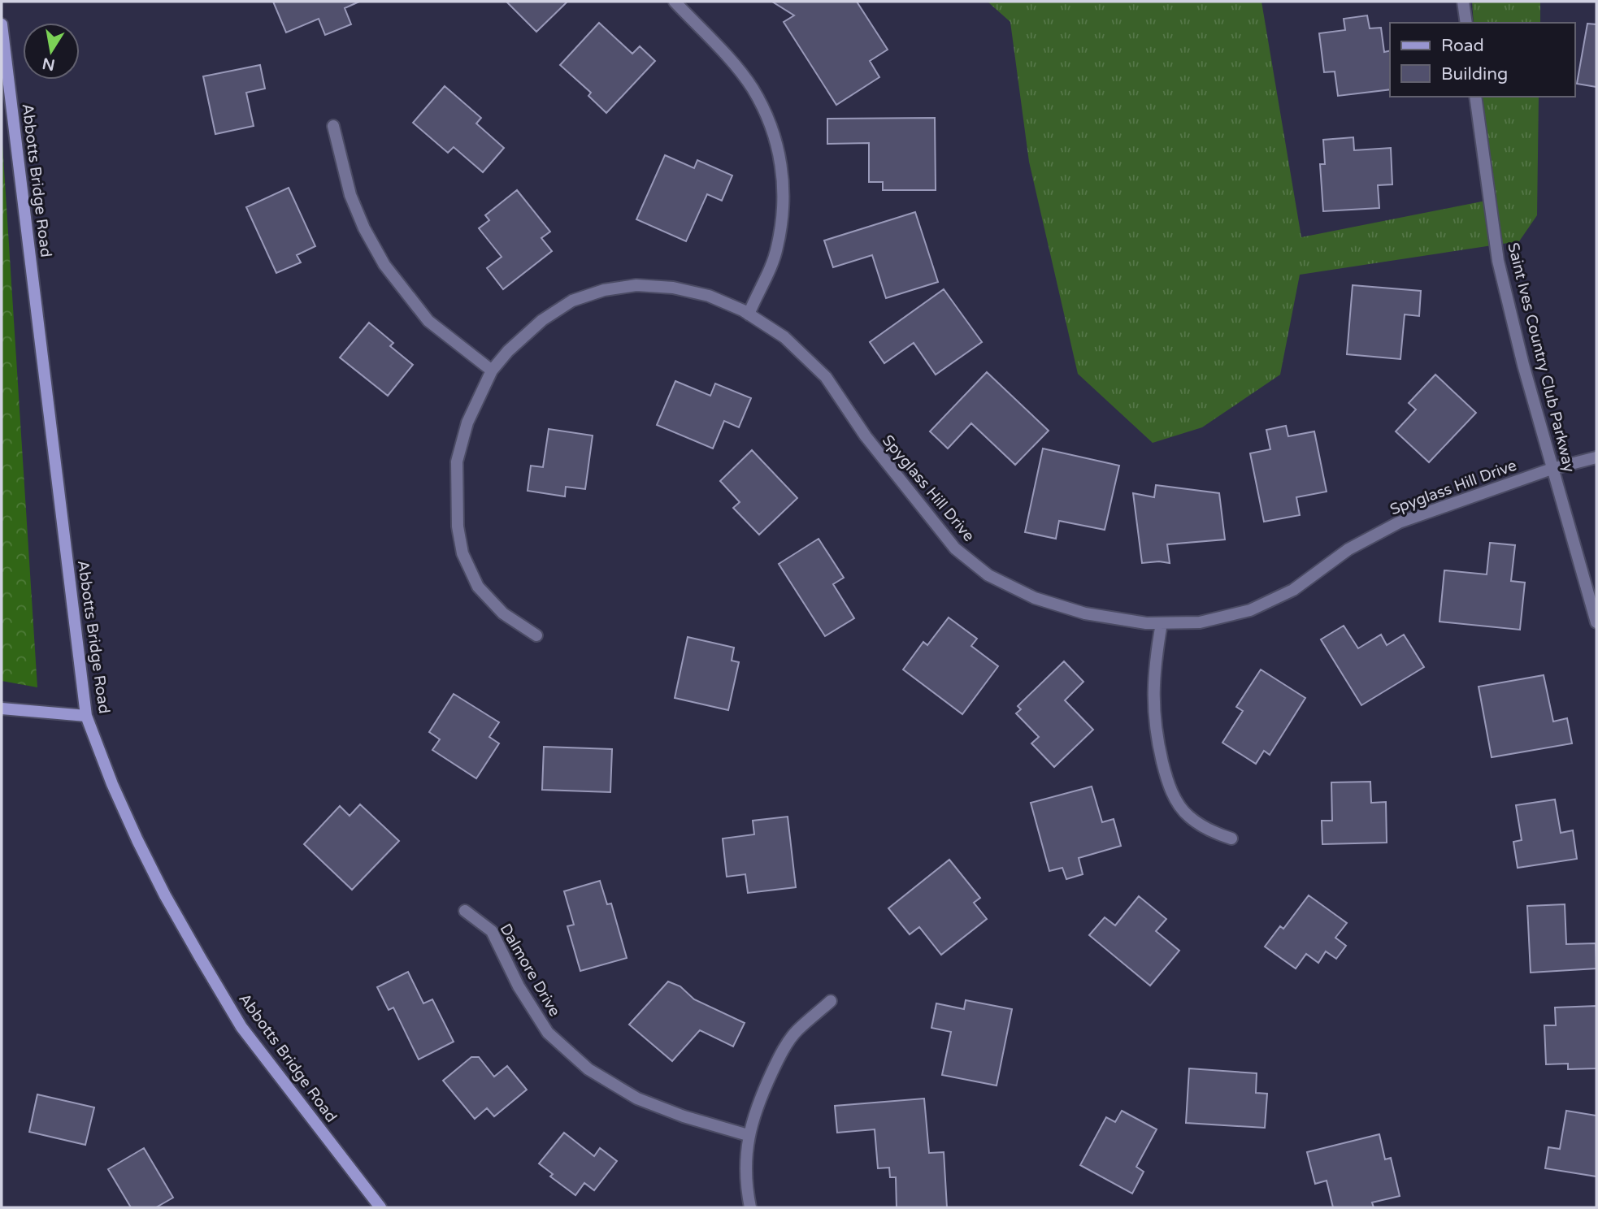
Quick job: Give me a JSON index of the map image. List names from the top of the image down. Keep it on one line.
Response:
{"streets":{"main road":["Abbotts Bridge Road"],"street":["Saint Ives Country Club Parkway","Spyglass Hill Drive","Dalmore Drive"]},"crossings":[["Saint Ives Country Club Parkway","Spyglass Hill Drive"]],"legend":["Road","Building"],"north":"bottom"}
